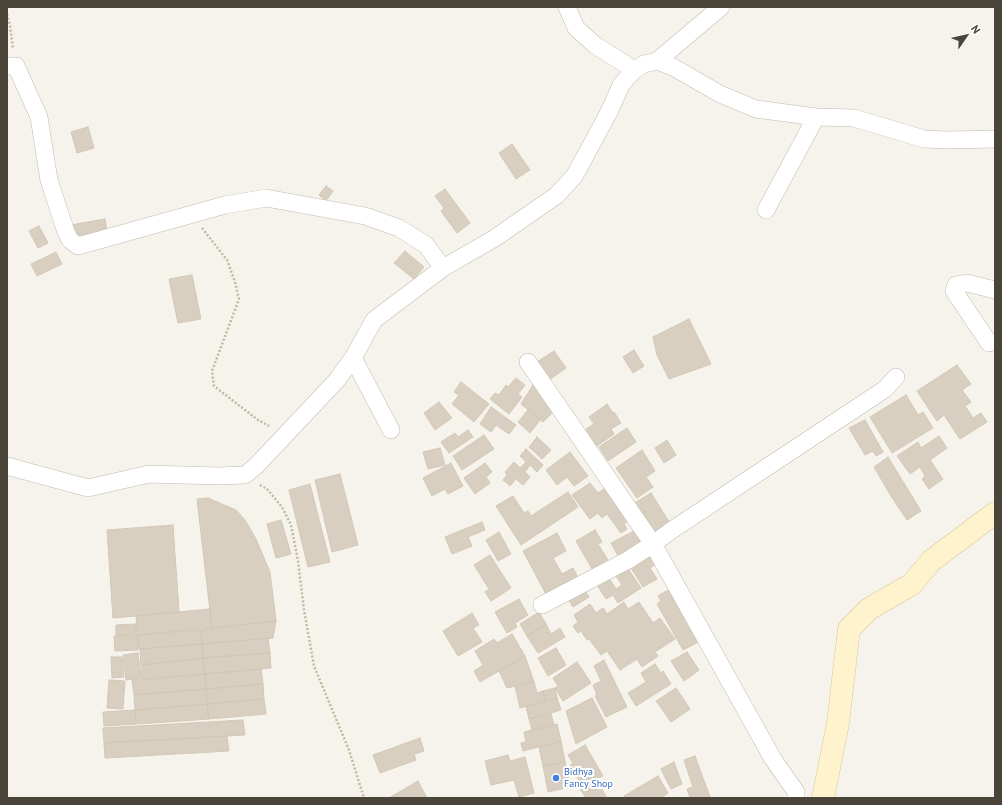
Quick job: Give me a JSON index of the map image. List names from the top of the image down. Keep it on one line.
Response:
{"places":["Bidhya Fancy Shop"],"north":"top right"}
